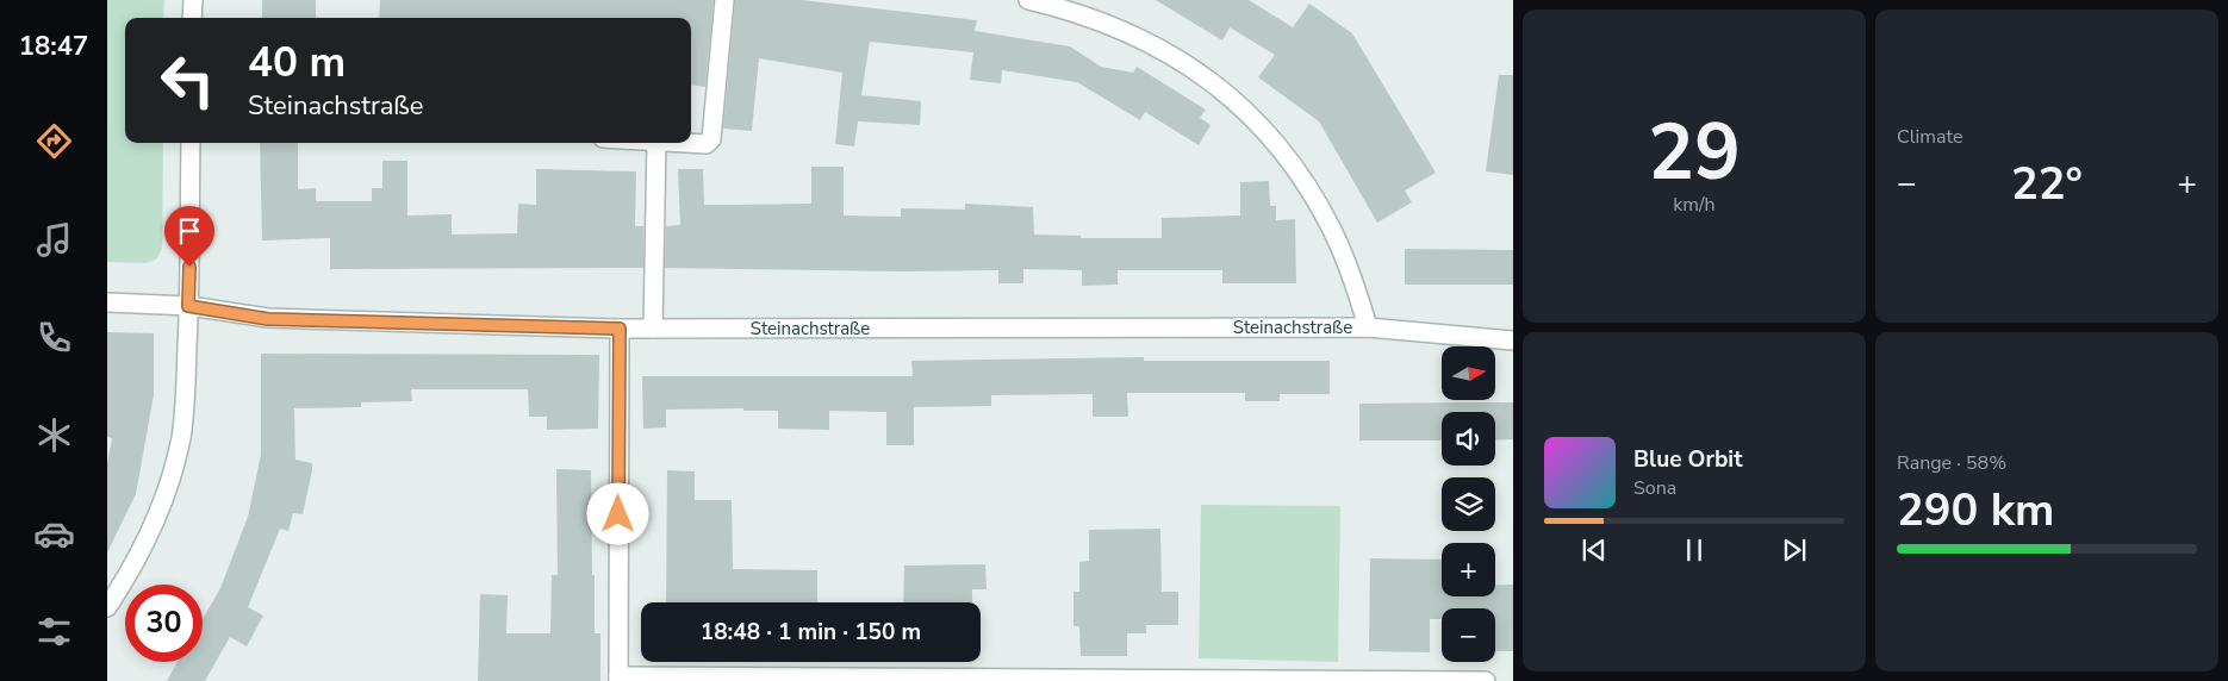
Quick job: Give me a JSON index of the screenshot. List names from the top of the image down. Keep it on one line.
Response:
{"streets":{"street":["Steinachstraße"]},"north":"right","page":{"tabs":"18:47","tile":[["29","km/h"],"Climate",["Range · 58%","290 km"]],"turn":["40 m","Steinachstraße"],"heat":["−","22°","+"],"map_buttons":["+","−"],"song":["Blue Orbit","Sona"],"limit":"30","trip":"18:48 · 1 min · 150 m"}}
